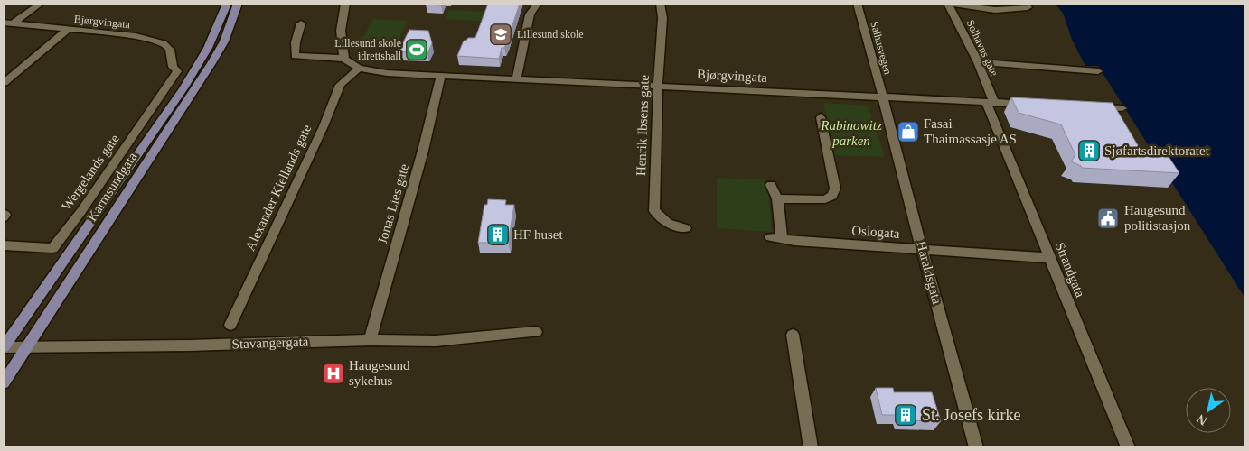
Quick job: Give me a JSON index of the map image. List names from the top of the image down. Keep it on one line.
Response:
{"streets":{"main road":["Karmsundgata"],"street":["Bjørgvingata","Salhusvegen","Solhavns gate","Henrik Ibsens gate","Wergelands gate","Alexander Kiellands gate","Jonas Lies gate","Oslogata","Strandgata","Haraldsgata","Stavangergata"]},"crossings":[["Bjørgvingata","Salhusvegen"],["Bjørgvingata","Solhavns gate"],["Bjørgvingata","Henrik Ibsens gate"],["Bjørgvingata","Wergelands gate"],["Bjørgvingata","Alexander Kiellands gate"],["Bjørgvingata","Jonas Lies gate"],["Bjørgvingata","Strandgata"],["Bjørgvingata","Haraldsgata"],["Salhusvegen","Haraldsgata"],["Solhavns gate","Strandgata"],["Karmsundgata","Stavangergata"],["Jonas Lies gate","Stavangergata"],["Oslogata","Strandgata"],["Oslogata","Haraldsgata"]],"parks":["Rabinowitz parken"],"places":{"school or university":["Lillesund skole"],"sports":["Lillesund skole idrettshall"],"shop":["Fasai Thaimassasje AS"],"building":["Sjøfartsdirektoratet","HF huset","St. Josefs kirke"],"public building":["Haugesund politistasjon"],"hospital":["Haugesund sykehus"]},"north":"bottom left"}
